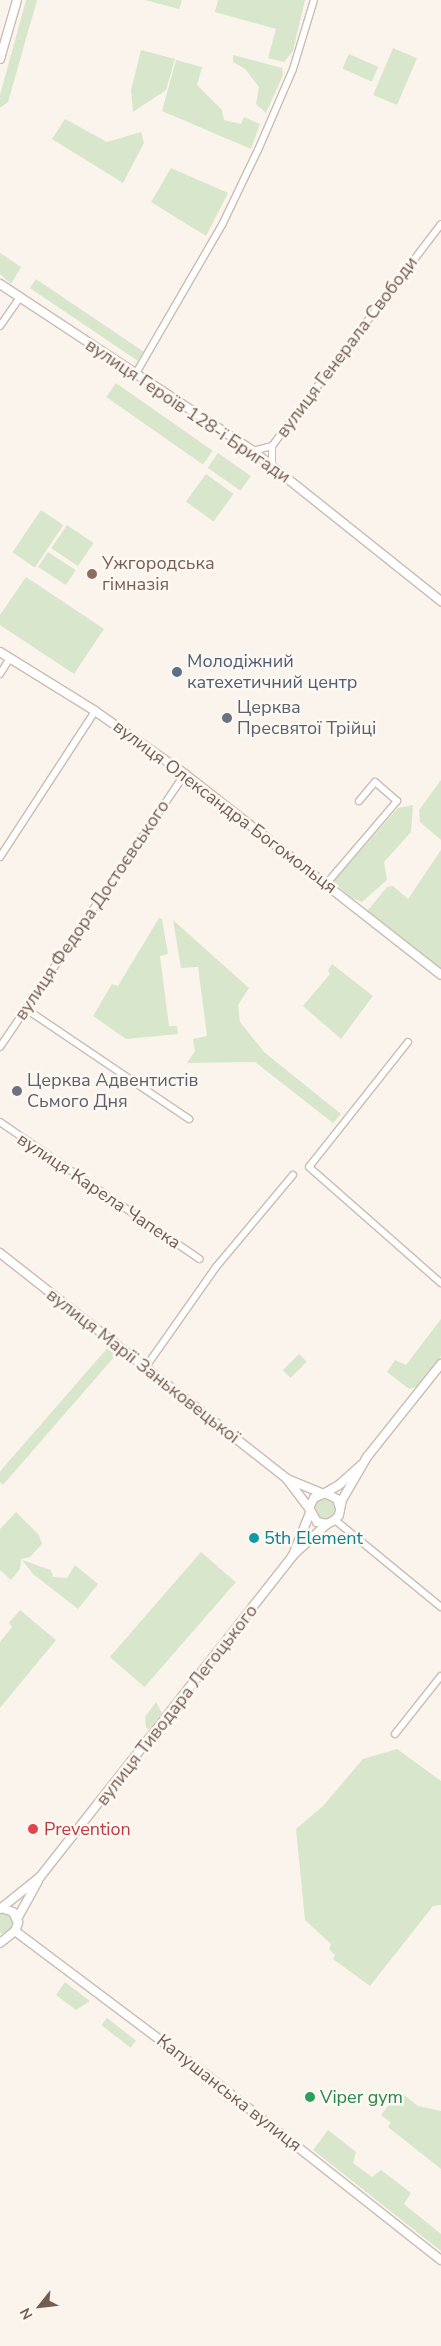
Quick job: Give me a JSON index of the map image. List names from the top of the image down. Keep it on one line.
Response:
{"streets":{"street":["вулиця Генерала Свободи","вулиця Героїв 128-ї Бригади","вулиця Олександра Богомольця","вулиця Федора Достоєвського","вулиця Карела Чапека","вулиця Марії Заньковецької","вулиця Тиводара Легоцького","Капушанська вулиця"]},"crossings":[["вулиця Генерала Свободи","вулиця Героїв 128-ї Бригади"],["вулиця Олександра Богомольця","вулиця Федора Достоєвського"],["вулиця Марії Заньковецької","вулиця Тиводара Легоцького"],["вулиця Тиводара Легоцького","Капушанська вулиця"]],"places":["Ужгородська гімназія","Молодіжний катехетичний центр","Церква Пресвятої Трійці","Церква Адвентистів Сьмого Дня","5th Element","Prevention","Viper gym"],"north":"bottom left"}
